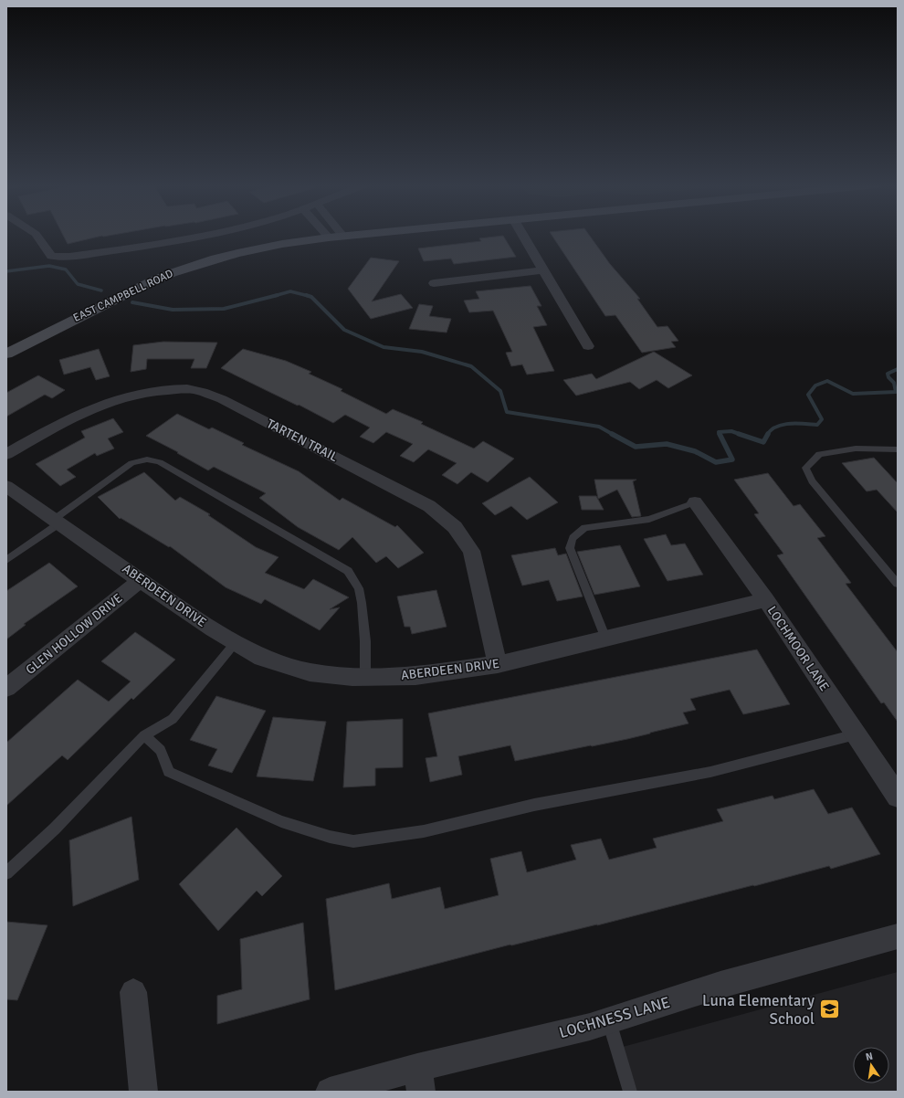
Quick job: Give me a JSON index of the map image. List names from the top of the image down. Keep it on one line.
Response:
{"streets":{"main road":["EAST CAMPBELL ROAD"],"street":["TARTEN TRAIL","ABERDEEN DRIVE","GLEN HOLLOW DRIVE","LOCHMOOR LANE","LOCHNESS LANE"]},"crossings":[["TARTEN TRAIL","ABERDEEN DRIVE"],["ABERDEEN DRIVE","GLEN HOLLOW DRIVE"],["ABERDEEN DRIVE","LOCHMOOR LANE"]],"places":{"school or university":["Luna Elementary School"]},"north":"top"}
